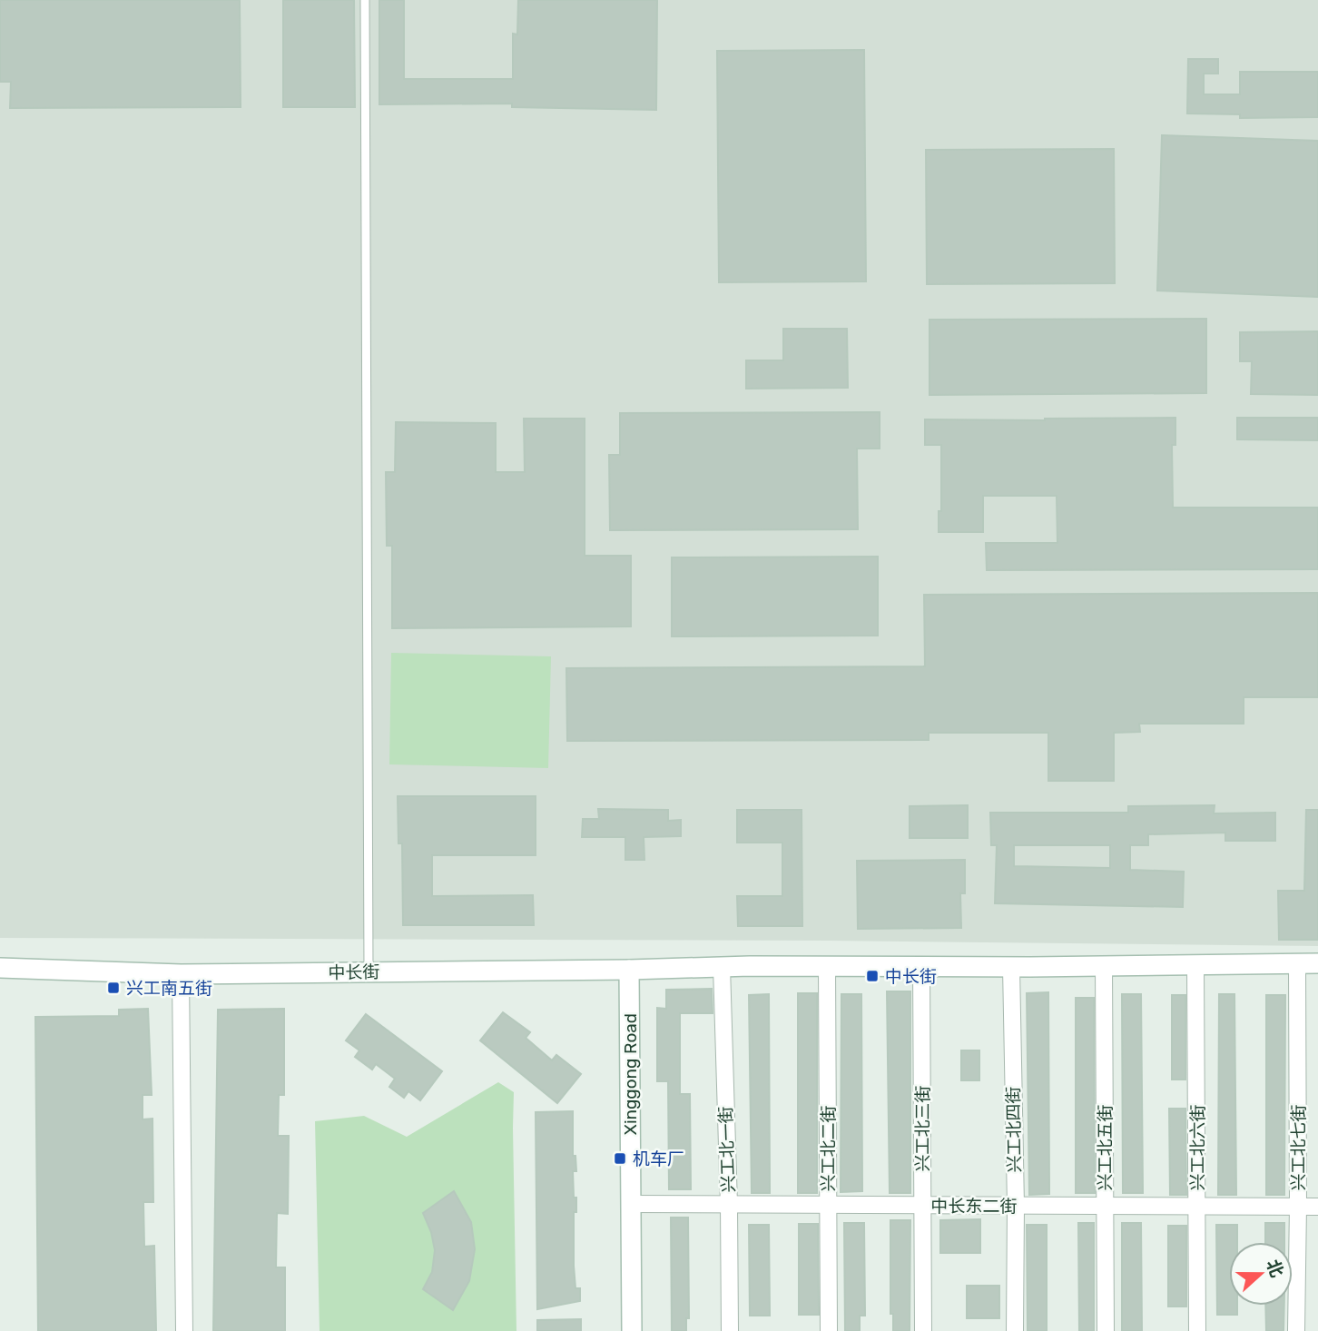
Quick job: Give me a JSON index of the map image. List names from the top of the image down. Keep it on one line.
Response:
{"streets":{"street":["中长街","Xinggong Road","兴工北三街","兴工北四街","兴工北五街","兴工北六街","兴工北七街","兴工北二街","兴工北一街","中长东二街"]},"crossings":[["中长街","Xinggong Road"],["中长街","兴工北三街"],["中长街","兴工北四街"],["中长街","兴工北五街"],["中长街","兴工北六街"],["中长街","兴工北七街"],["中长街","兴工北二街"],["中长街","兴工北一街"],["Xinggong Road","中长东二街"],["兴工北三街","中长东二街"],["兴工北四街","中长东二街"],["兴工北五街","中长东二街"],["兴工北六街","中长东二街"],["兴工北七街","中长东二街"],["兴工北二街","中长东二街"],["兴工北一街","中长东二街"]],"places":{"transit":["中长街","兴工南五街","机车厂"]},"north":"right"}
